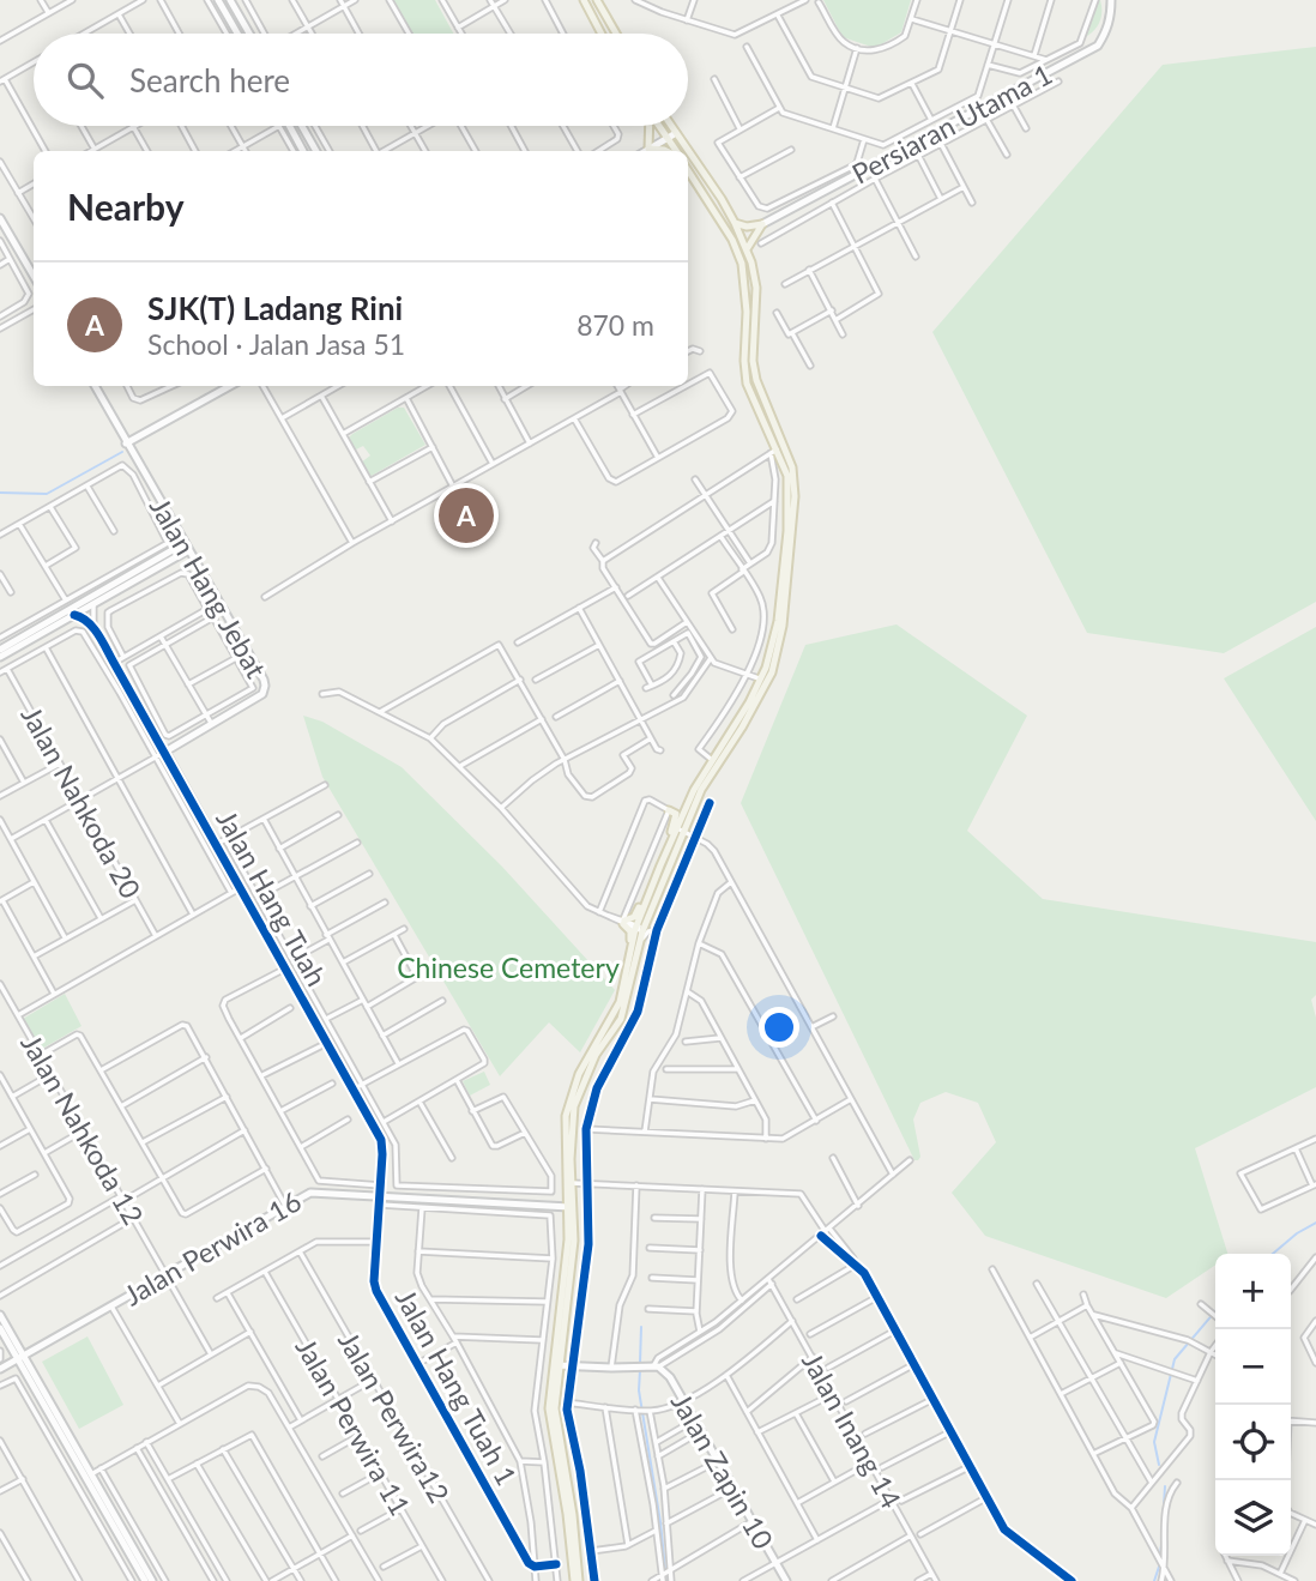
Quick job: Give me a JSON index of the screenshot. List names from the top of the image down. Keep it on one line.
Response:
{"streets":{"street":["Persiaran Utama 1","Jalan Hang Jebat","Jalan Nahkoda 20","Jalan Hang Tuah","Jalan Nahkoda 12","Jalan Perwira 16","Jalan Hang Tuah 1","Jalan Perwira12","Jalan Perwira 11","Jalan Inang 14","Jalan Zapin 10"]},"crossings":[["Jalan Hang Jebat","Jalan Hang Tuah"],["Jalan Hang Tuah","Jalan Perwira 16"],["Jalan Hang Tuah","Jalan Hang Tuah 1"],["Jalan Nahkoda 12","Jalan Perwira 16"],["Jalan Perwira 16","Jalan Hang Tuah 1"]],"parks":["Chinese Cemetery"],"page":{"search":"Search here","heading":"Nearby","list":[{"mark":"A","name":"SJK(T) Ladang Rini","note":"School · Jalan Jasa 51","value":"870 m"}],"pins":"A","map_buttons":["+","−"]}}
